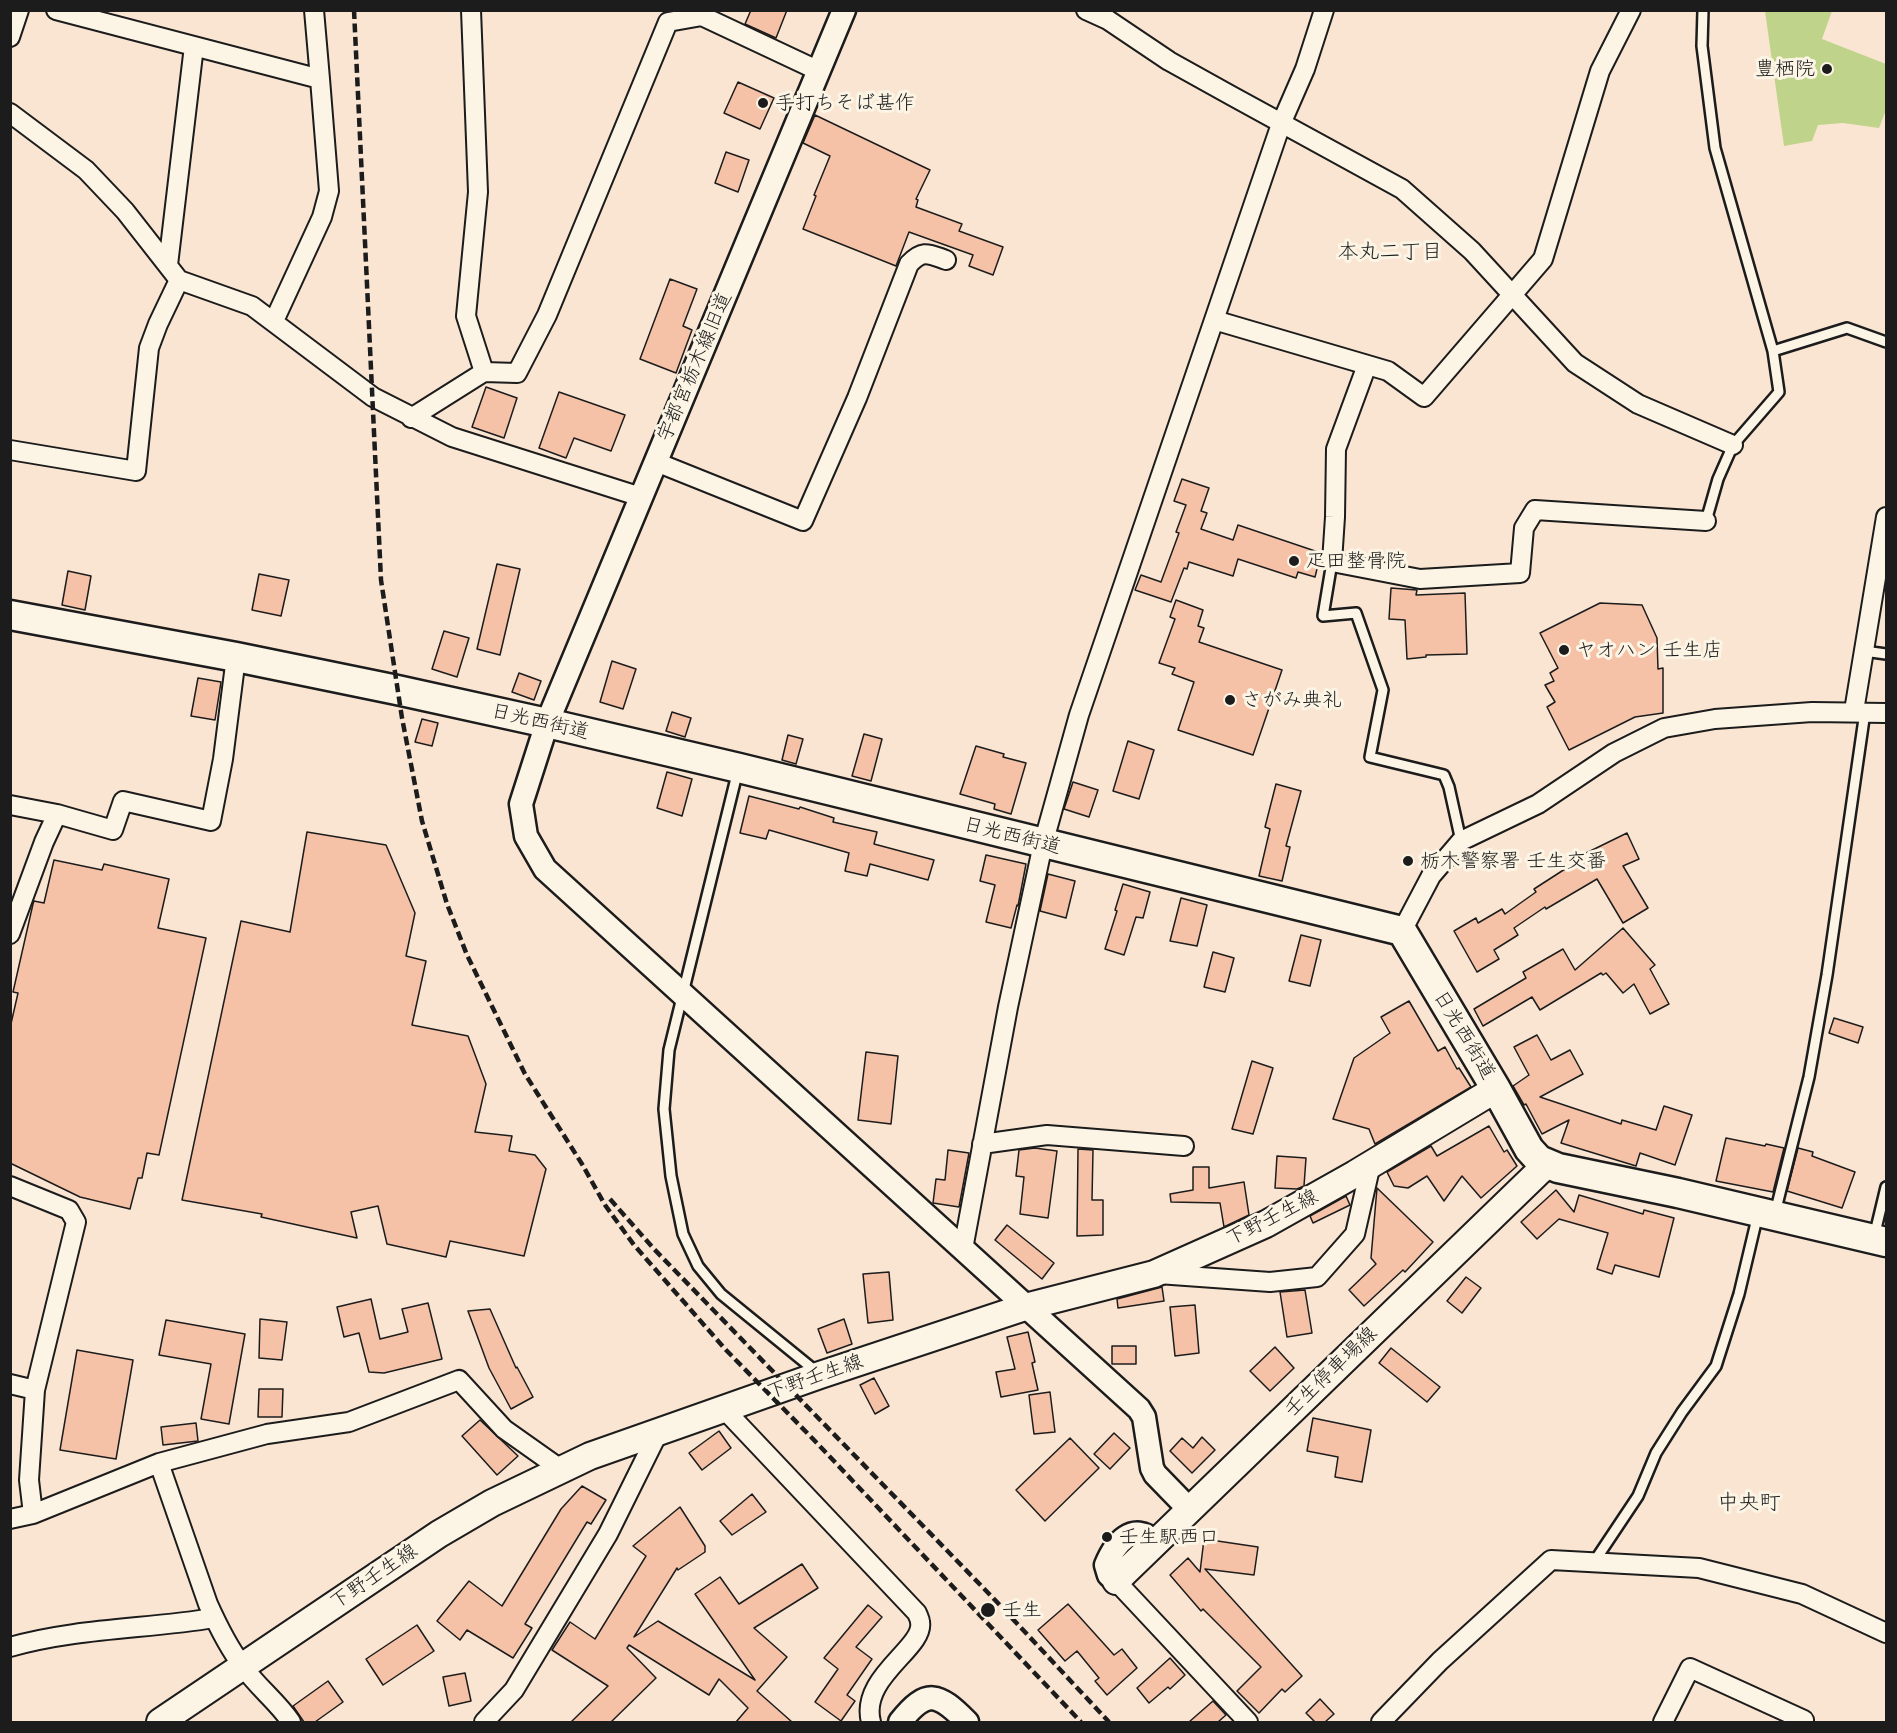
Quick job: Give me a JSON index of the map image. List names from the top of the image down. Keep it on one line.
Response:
{"streets":{"main road":["日光西街道","下野壬生線","壬生停車場線"],"street":["宇都宮栃木線旧道"]},"crossings":[["宇都宮栃木線旧道","日光西街道"],["宇都宮栃木線旧道","下野壬生線"],["宇都宮栃木線旧道","壬生停車場線"],["日光西街道","下野壬生線"],["日光西街道","壬生停車場線"]],"districts":["本丸二丁目","中央町"],"places":["豊栖院","手打ちそば甚作","疋田整骨院","ヤオハン 壬生店","さがみ典礼","栃木警察署 壬生交番","壬生駅西口","壬生"]}
